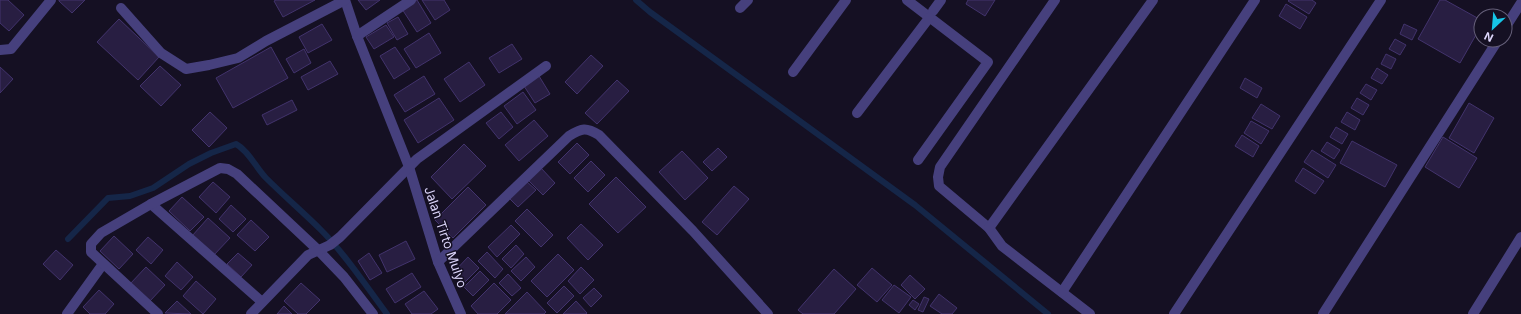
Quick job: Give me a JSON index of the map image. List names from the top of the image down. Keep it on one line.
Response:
{"streets":{"street":["Jalan Tirto Mulyo"]},"north":"bottom left"}
